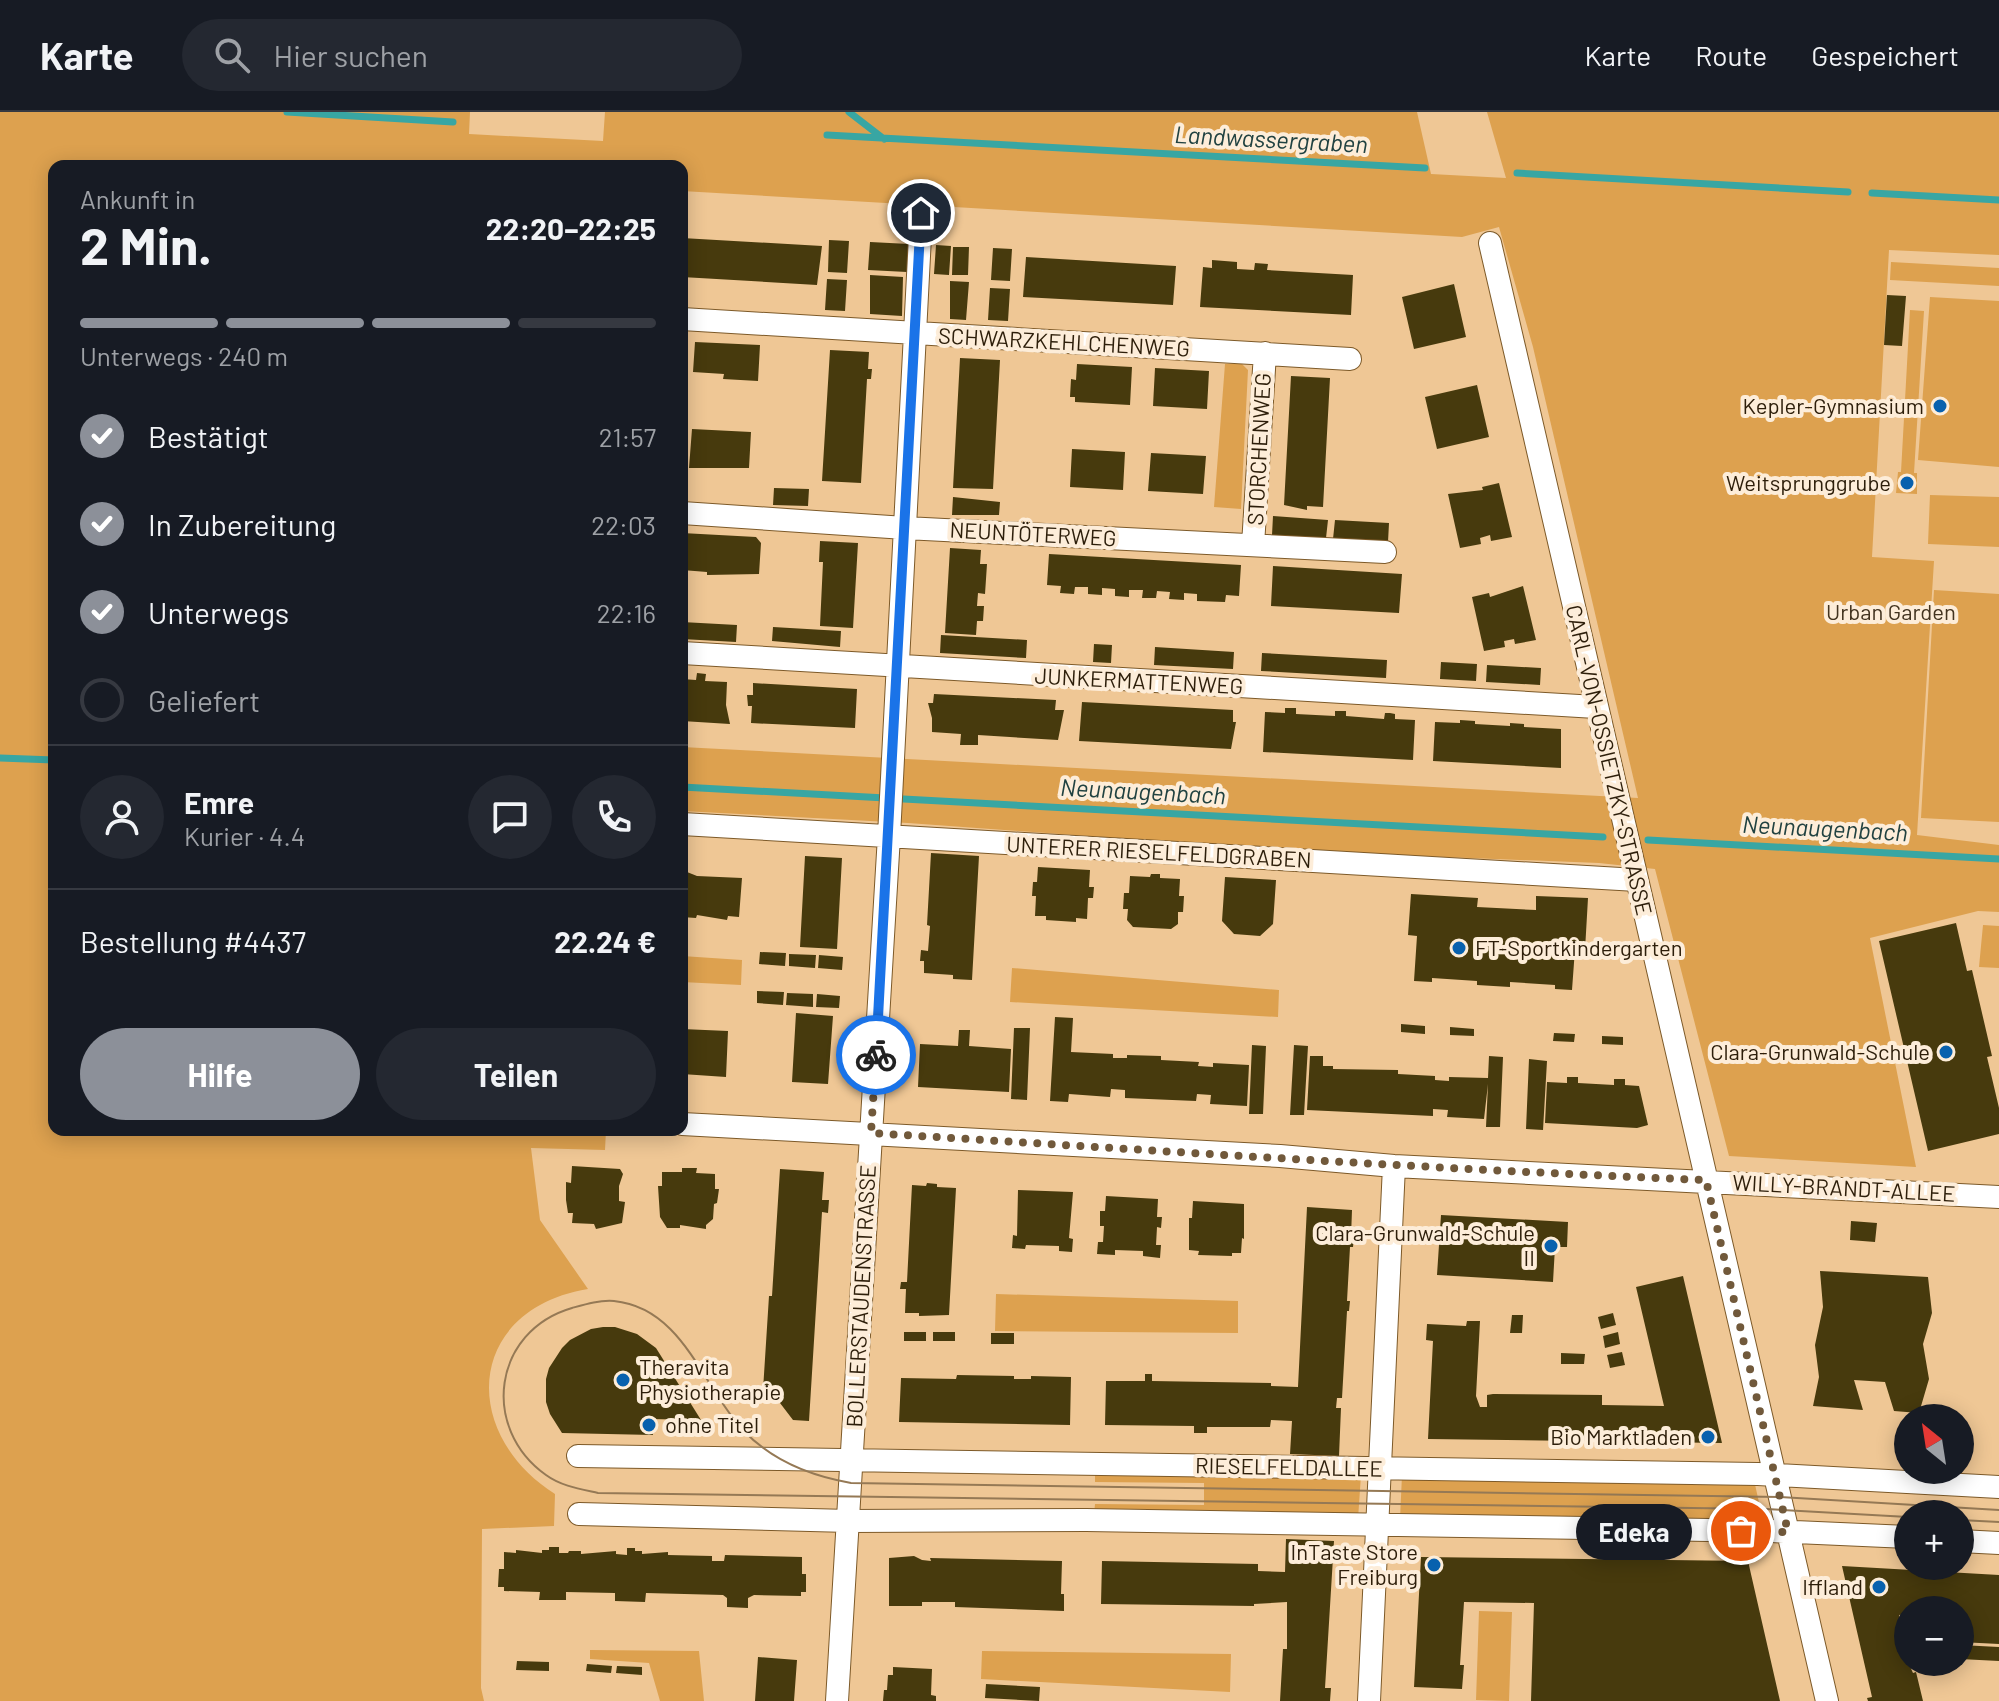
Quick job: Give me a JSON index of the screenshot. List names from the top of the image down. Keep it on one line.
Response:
{"streets":{"street":["SCHWARZKEHLCHENWEG","STORCHENWEG","NEUNTÖTERWEG","JUNKERMATTENWEG","CARL-VON-OSSIETZKY-STRASSE","UNTERER RIESELFELDGRABEN","WILLY-BRANDT-ALLEE","BOLLERSTAUDENSTRASSE","RIESELFELDALLEE"]},"crossings":[["SCHWARZKEHLCHENWEG","STORCHENWEG"],["SCHWARZKEHLCHENWEG","BOLLERSTAUDENSTRASSE"],["STORCHENWEG","NEUNTÖTERWEG"],["NEUNTÖTERWEG","BOLLERSTAUDENSTRASSE"],["JUNKERMATTENWEG","CARL-VON-OSSIETZKY-STRASSE"],["JUNKERMATTENWEG","BOLLERSTAUDENSTRASSE"],["CARL-VON-OSSIETZKY-STRASSE","UNTERER RIESELFELDGRABEN"],["CARL-VON-OSSIETZKY-STRASSE","WILLY-BRANDT-ALLEE"],["CARL-VON-OSSIETZKY-STRASSE","RIESELFELDALLEE"],["UNTERER RIESELFELDGRABEN","BOLLERSTAUDENSTRASSE"],["WILLY-BRANDT-ALLEE","BOLLERSTAUDENSTRASSE"],["BOLLERSTAUDENSTRASSE","RIESELFELDALLEE"]],"water":["Landwassergraben","Neunaugenbach"],"parks":["Urban Garden"],"places":["Kepler-Gymnasium","Weitsprunggrube","FT-Sportkindergarten","Clara-Grunwald-Schule","Clara-Grunwald-Schule II","Theravita Physiotherapie","ohne Titel","Bio Marktladen","Edeka","InTaste Store Freiburg","Iffland"],"north":"top left","page":{"header":"Karte","search":"Hier suchen","nav":["Karte","Route","Gespeichert"],"heading":["2 Min.","Ankunft in","22:20–22:25"],"panel":["Emre","Kurier · 4.4","Bestellung #4437","22.24 €"],"bar":"Unterwegs · 240 m","list":[["Bestätigt","21:57"],["In Zubereitung","22:03"],["Unterwegs","22:16"],"Geliefert"],"buttons":["Hilfe","Teilen"],"map_buttons":["+","−"],"bubble":"Edeka"}}
